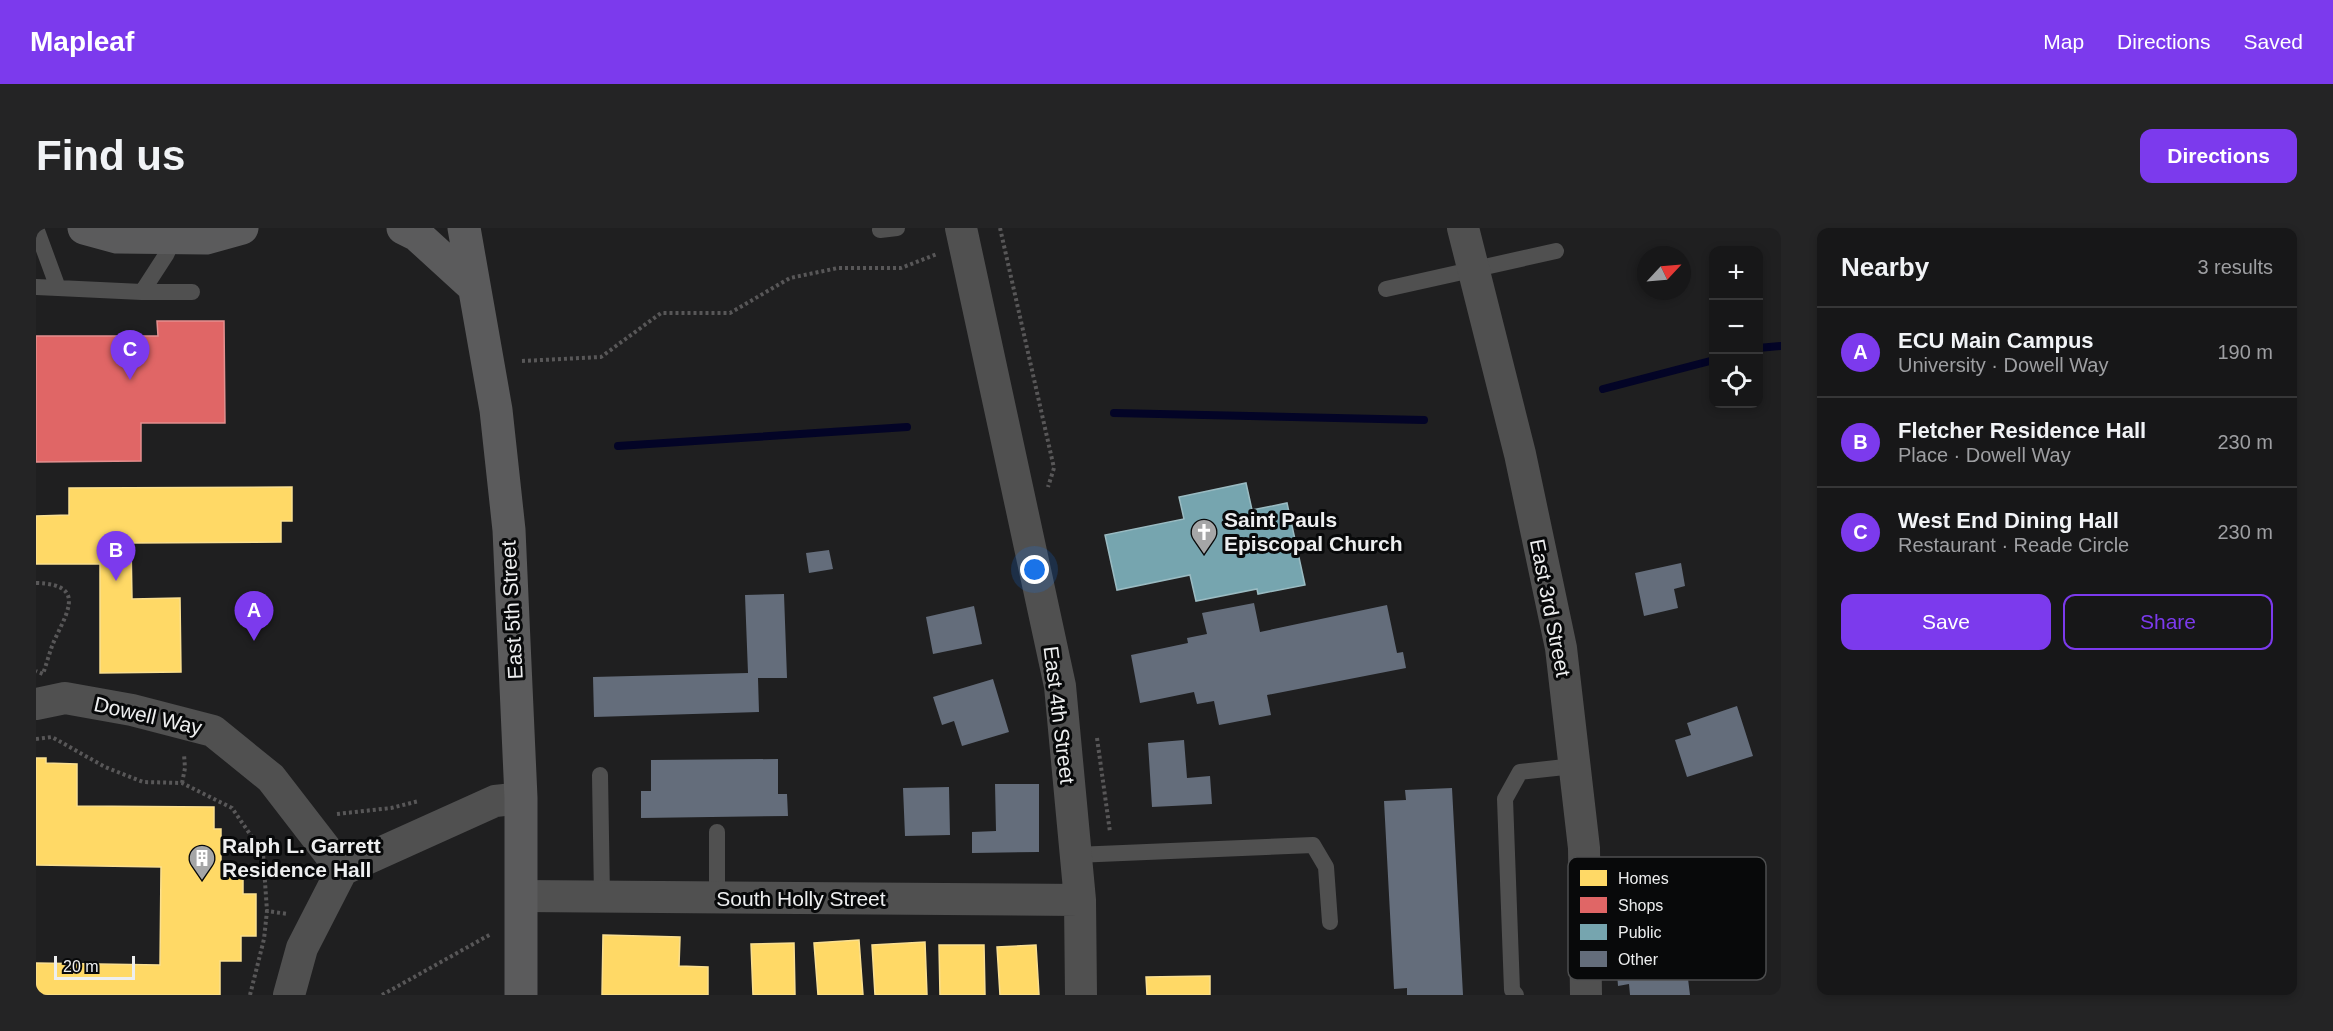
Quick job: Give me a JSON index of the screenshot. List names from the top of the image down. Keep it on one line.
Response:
{"streets":{"main road":["East 5th Street"],"street":["East 3rd Street","East 4th Street","Dowell Way","South Holly Street"]},"crossings":[["East 5th Street","South Holly Street"],["East 4th Street","South Holly Street"]],"places":{"church":["Saint Pauls Episcopal Church"],"building":["Ralph L. Garrett Residence Hall"]},"legend":["Homes","Shops","Public","Other"],"scale_bar":"20 m","north":"top right","page":{"header":"Mapleaf","nav":["Map","Directions","Saved"],"buttons":["Directions",["Save","Share"]],"title":"Find us","heading":["Nearby","3 results"],"map_buttons":["+","−"],"list":[{"mark":"A","name":"ECU Main Campus","note":"University · Dowell Way","value":"190 m"},{"mark":"B","name":"Fletcher Residence Hall","note":"Place · Dowell Way","value":"230 m"},{"mark":"C","name":"West End Dining Hall","note":"Restaurant · Reade Circle","value":"230 m"}],"pins":["C","B","A"],"scale":"20 m"}}
